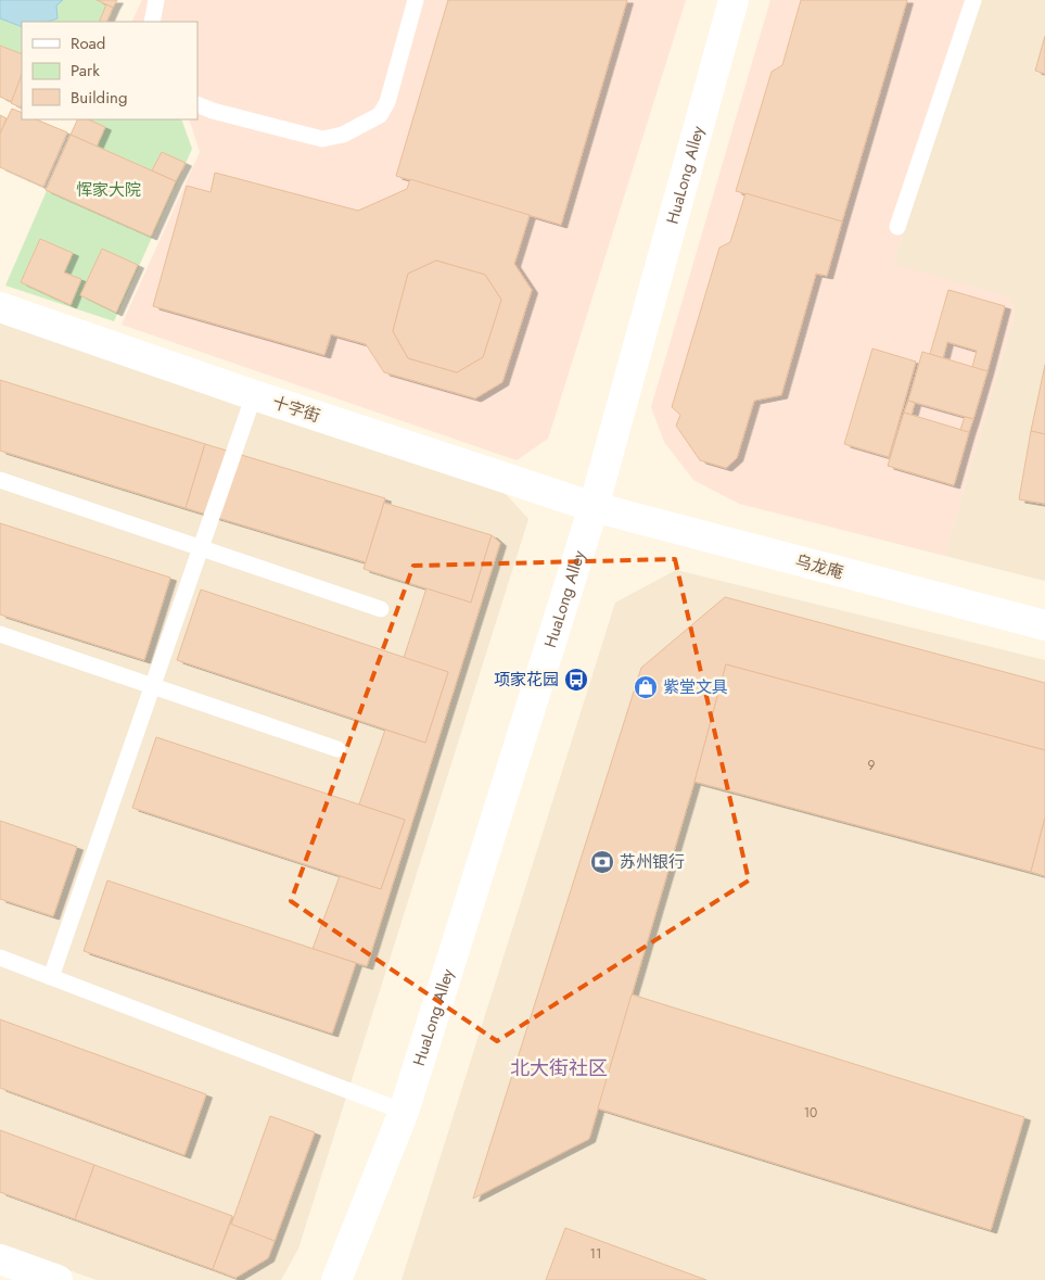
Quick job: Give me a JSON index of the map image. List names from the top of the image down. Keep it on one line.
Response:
{"streets":{"street":["HuaLong Alley","十字街","乌龙庵"]},"crossings":[["HuaLong Alley","十字街"],["HuaLong Alley","乌龙庵"],["十字街","乌龙庵"]],"districts":["北大街社区"],"parks":["恽家大院"],"places":{"bus stop":["项家花园"],"shop":["紫堂文具"],"bank":["苏州银行"]},"house_numbers":["9","10","11"],"legend":["Road","Park","Building"]}
